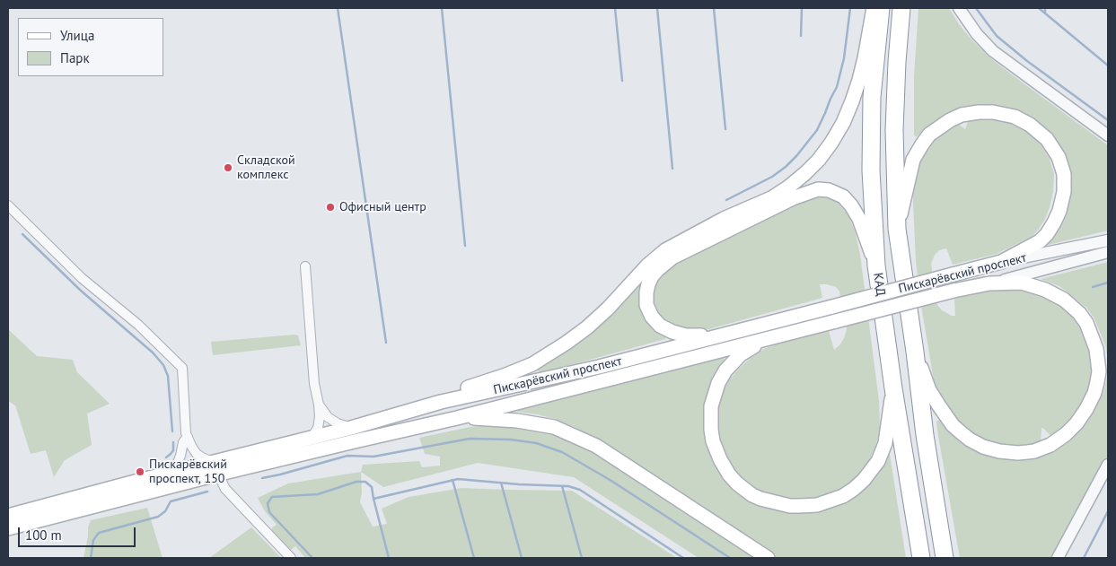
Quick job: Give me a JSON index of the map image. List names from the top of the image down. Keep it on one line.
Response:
{"streets":{"highway":["КАД"],"main road":["Пискарёвский проспект"]},"places":["Складской комплекс","Офисный центр","Пискарёвский проспект, 150"],"legend":["Улица","Парк"],"scale_bar":"100 m"}
